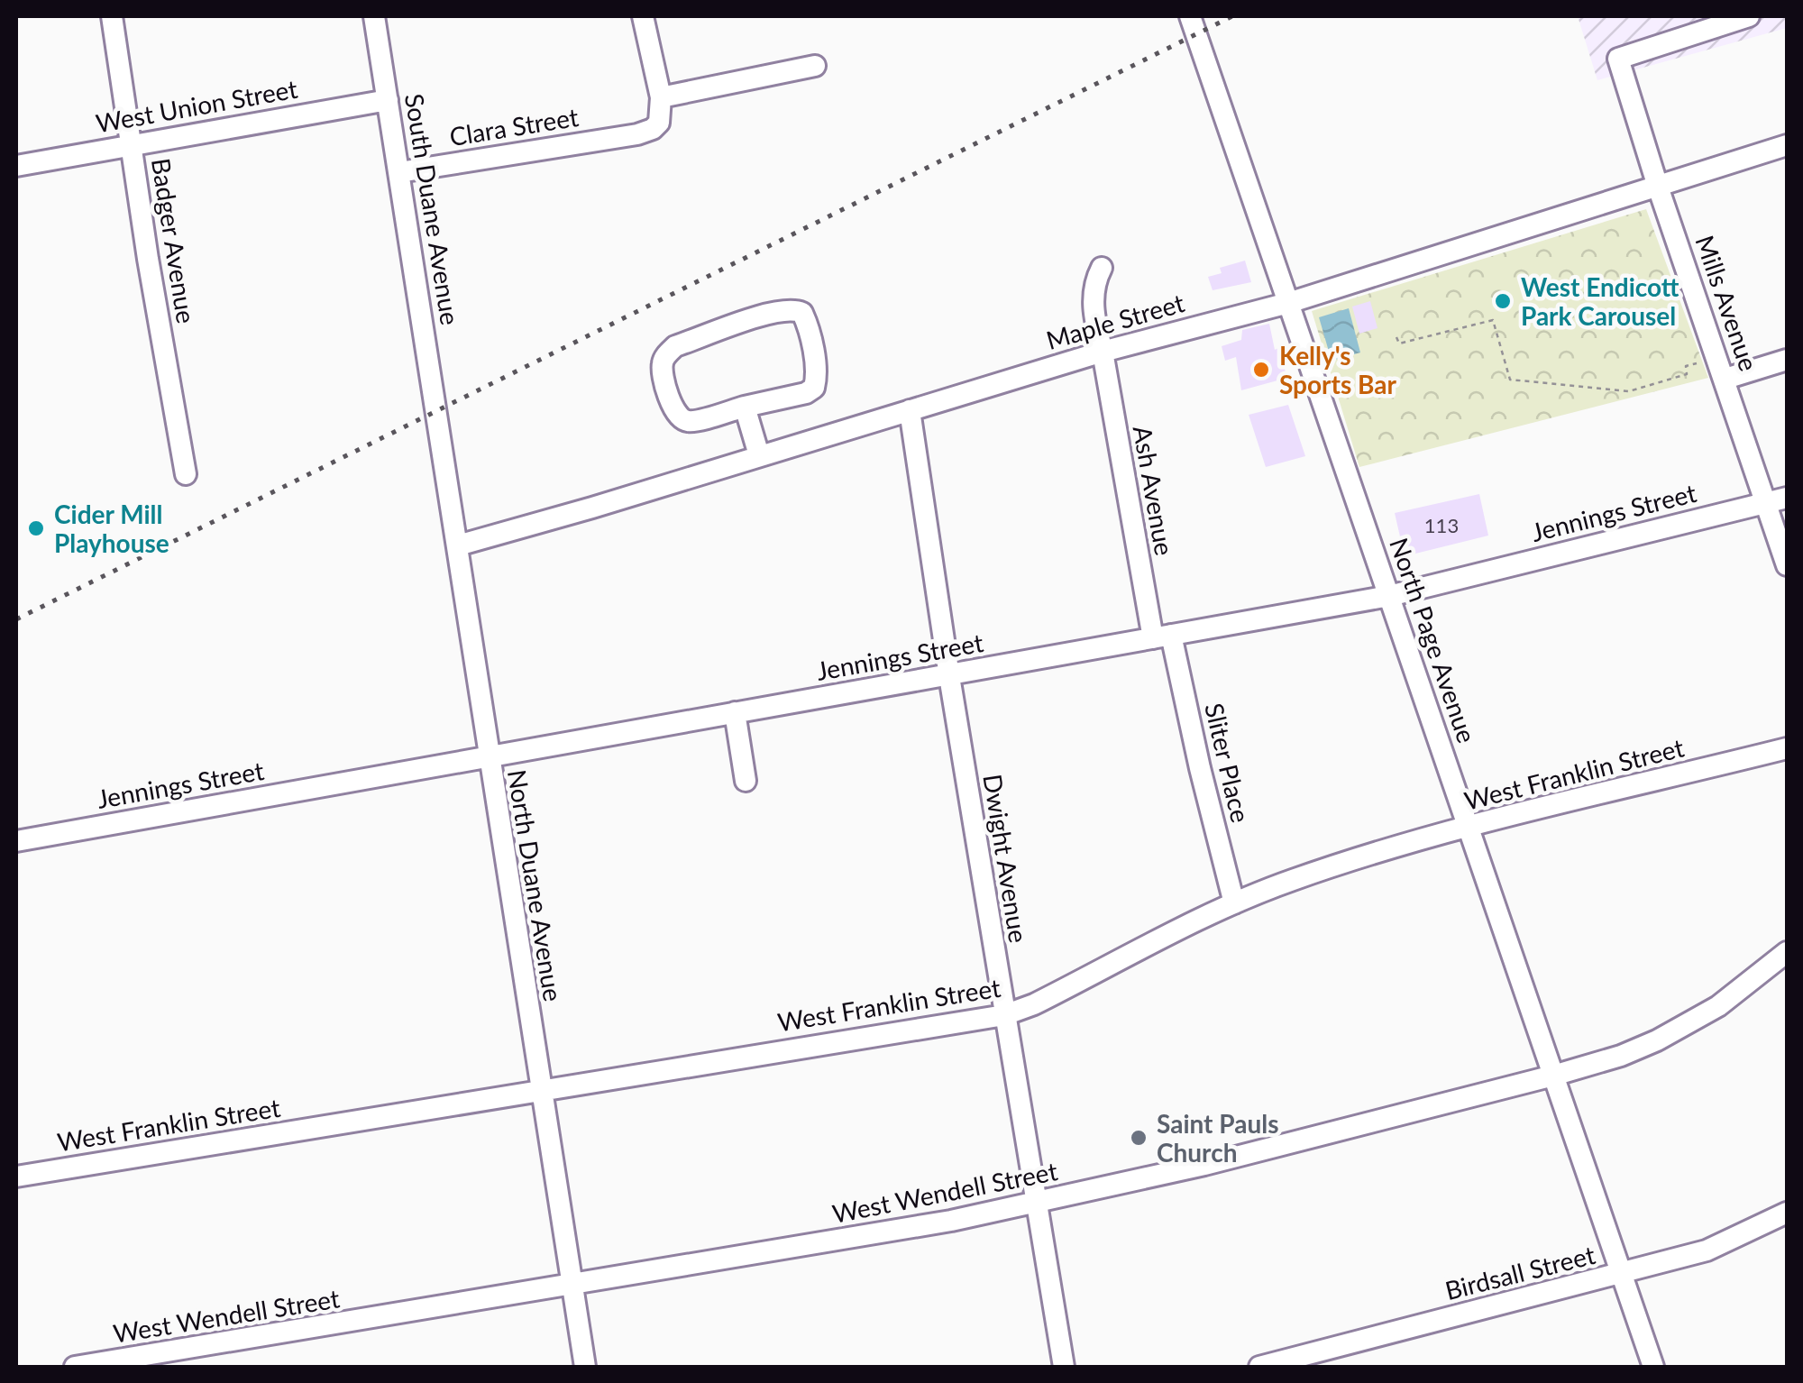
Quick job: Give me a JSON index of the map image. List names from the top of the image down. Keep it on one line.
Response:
{"streets":{"street":["West Union Street","Clara Street","South Duane Avenue","Badger Avenue","Mills Avenue","Maple Street","Ash Avenue","Jennings Street","North Page Avenue","Sliter Place","West Franklin Street","Dwight Avenue","North Duane Avenue","West Wendell Street","Birdsall Street"]},"crossings":[["West Union Street","South Duane Avenue"],["West Union Street","Badger Avenue"],["Clara Street","South Duane Avenue"],["South Duane Avenue","North Duane Avenue"],["Mills Avenue","Maple Street"],["Mills Avenue","Jennings Street"],["Maple Street","Ash Avenue"],["Maple Street","North Page Avenue"],["Maple Street","Dwight Avenue"],["Maple Street","North Duane Avenue"],["Ash Avenue","Jennings Street"],["Ash Avenue","Sliter Place"],["Jennings Street","North Page Avenue"],["Jennings Street","Sliter Place"],["Jennings Street","Dwight Avenue"],["Jennings Street","North Duane Avenue"],["North Page Avenue","West Franklin Street"],["North Page Avenue","West Wendell Street"],["North Page Avenue","Birdsall Street"],["Sliter Place","West Franklin Street"],["West Franklin Street","Dwight Avenue"],["West Franklin Street","North Duane Avenue"],["Dwight Avenue","West Wendell Street"],["North Duane Avenue","West Wendell Street"]],"places":["West Endicott Park Carousel","Kelly's Sports Bar","Cider Mill Playhouse","Saint Pauls Church"],"house_numbers":["113"]}
